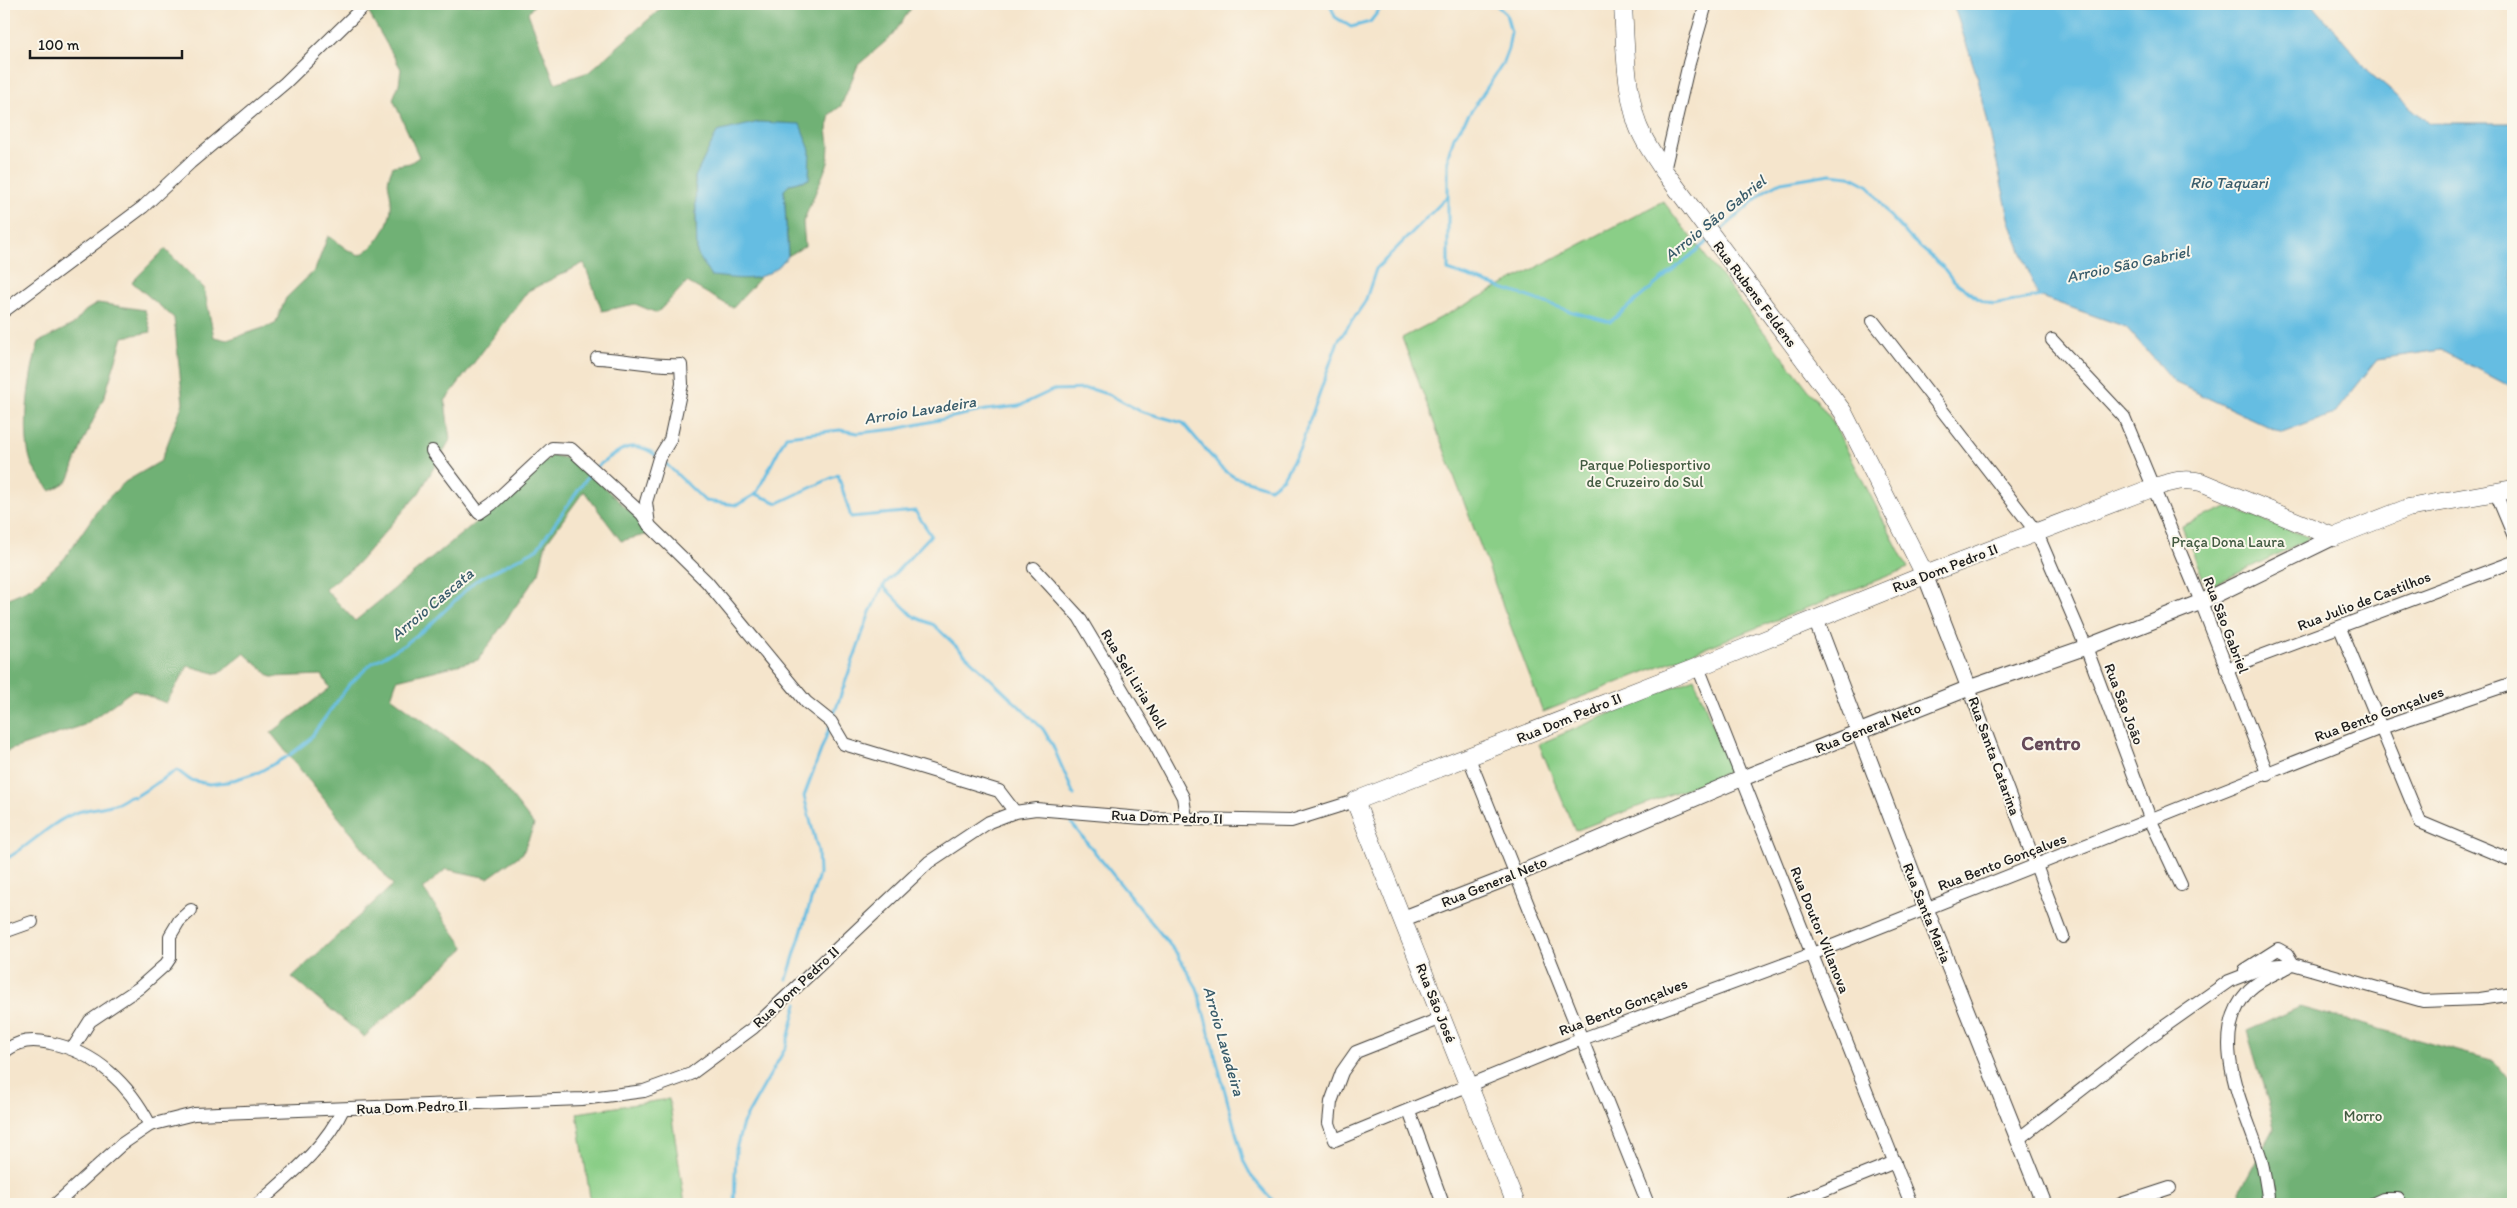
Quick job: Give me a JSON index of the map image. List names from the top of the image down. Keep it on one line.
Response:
{"streets":{"main road":["Rua Rubens Feldens","Rua Dom Pedro II","Rua São José"],"street":["Rua Julio de Castilhos","Rua São Gabriel","Rua Seli Liria Noll","Rua São João","Rua Bento Gonçalves","Rua General Neto","Rua Santa Catarina","Rua Santa Maria","Rua Doutor Villanova"]},"crossings":[["Rua Rubens Feldens","Rua Dom Pedro II"],["Rua Rubens Feldens","Rua Santa Catarina"],["Rua Dom Pedro II","Rua São Gabriel"],["Rua Dom Pedro II","Rua Seli Liria Noll"],["Rua Dom Pedro II","Rua São João"],["Rua Dom Pedro II","Rua General Neto"],["Rua Dom Pedro II","Rua Santa Catarina"],["Rua Dom Pedro II","Rua Santa Maria"],["Rua Dom Pedro II","Rua Doutor Villanova"],["Rua Dom Pedro II","Rua São José"],["Rua Julio de Castilhos","Rua São Gabriel"],["Rua São Gabriel","Rua Bento Gonçalves"],["Rua São Gabriel","Rua General Neto"],["Rua São João","Rua Bento Gonçalves"],["Rua São João","Rua General Neto"],["Rua Bento Gonçalves","Rua Santa Catarina"],["Rua Bento Gonçalves","Rua Santa Maria"],["Rua Bento Gonçalves","Rua Doutor Villanova"],["Rua Bento Gonçalves","Rua São José"],["Rua General Neto","Rua Santa Catarina"],["Rua General Neto","Rua Santa Maria"],["Rua General Neto","Rua Doutor Villanova"],["Rua General Neto","Rua São José"]],"districts":["Centro"],"water":["Rio Taquari","Arroio São Gabriel","Arroio Lavadeira","Arroio Cascata"],"parks":["Parque Poliesportivo de Cruzeiro do Sul","Praça Dona Laura","Morro"],"scale_bar":"100 m"}
